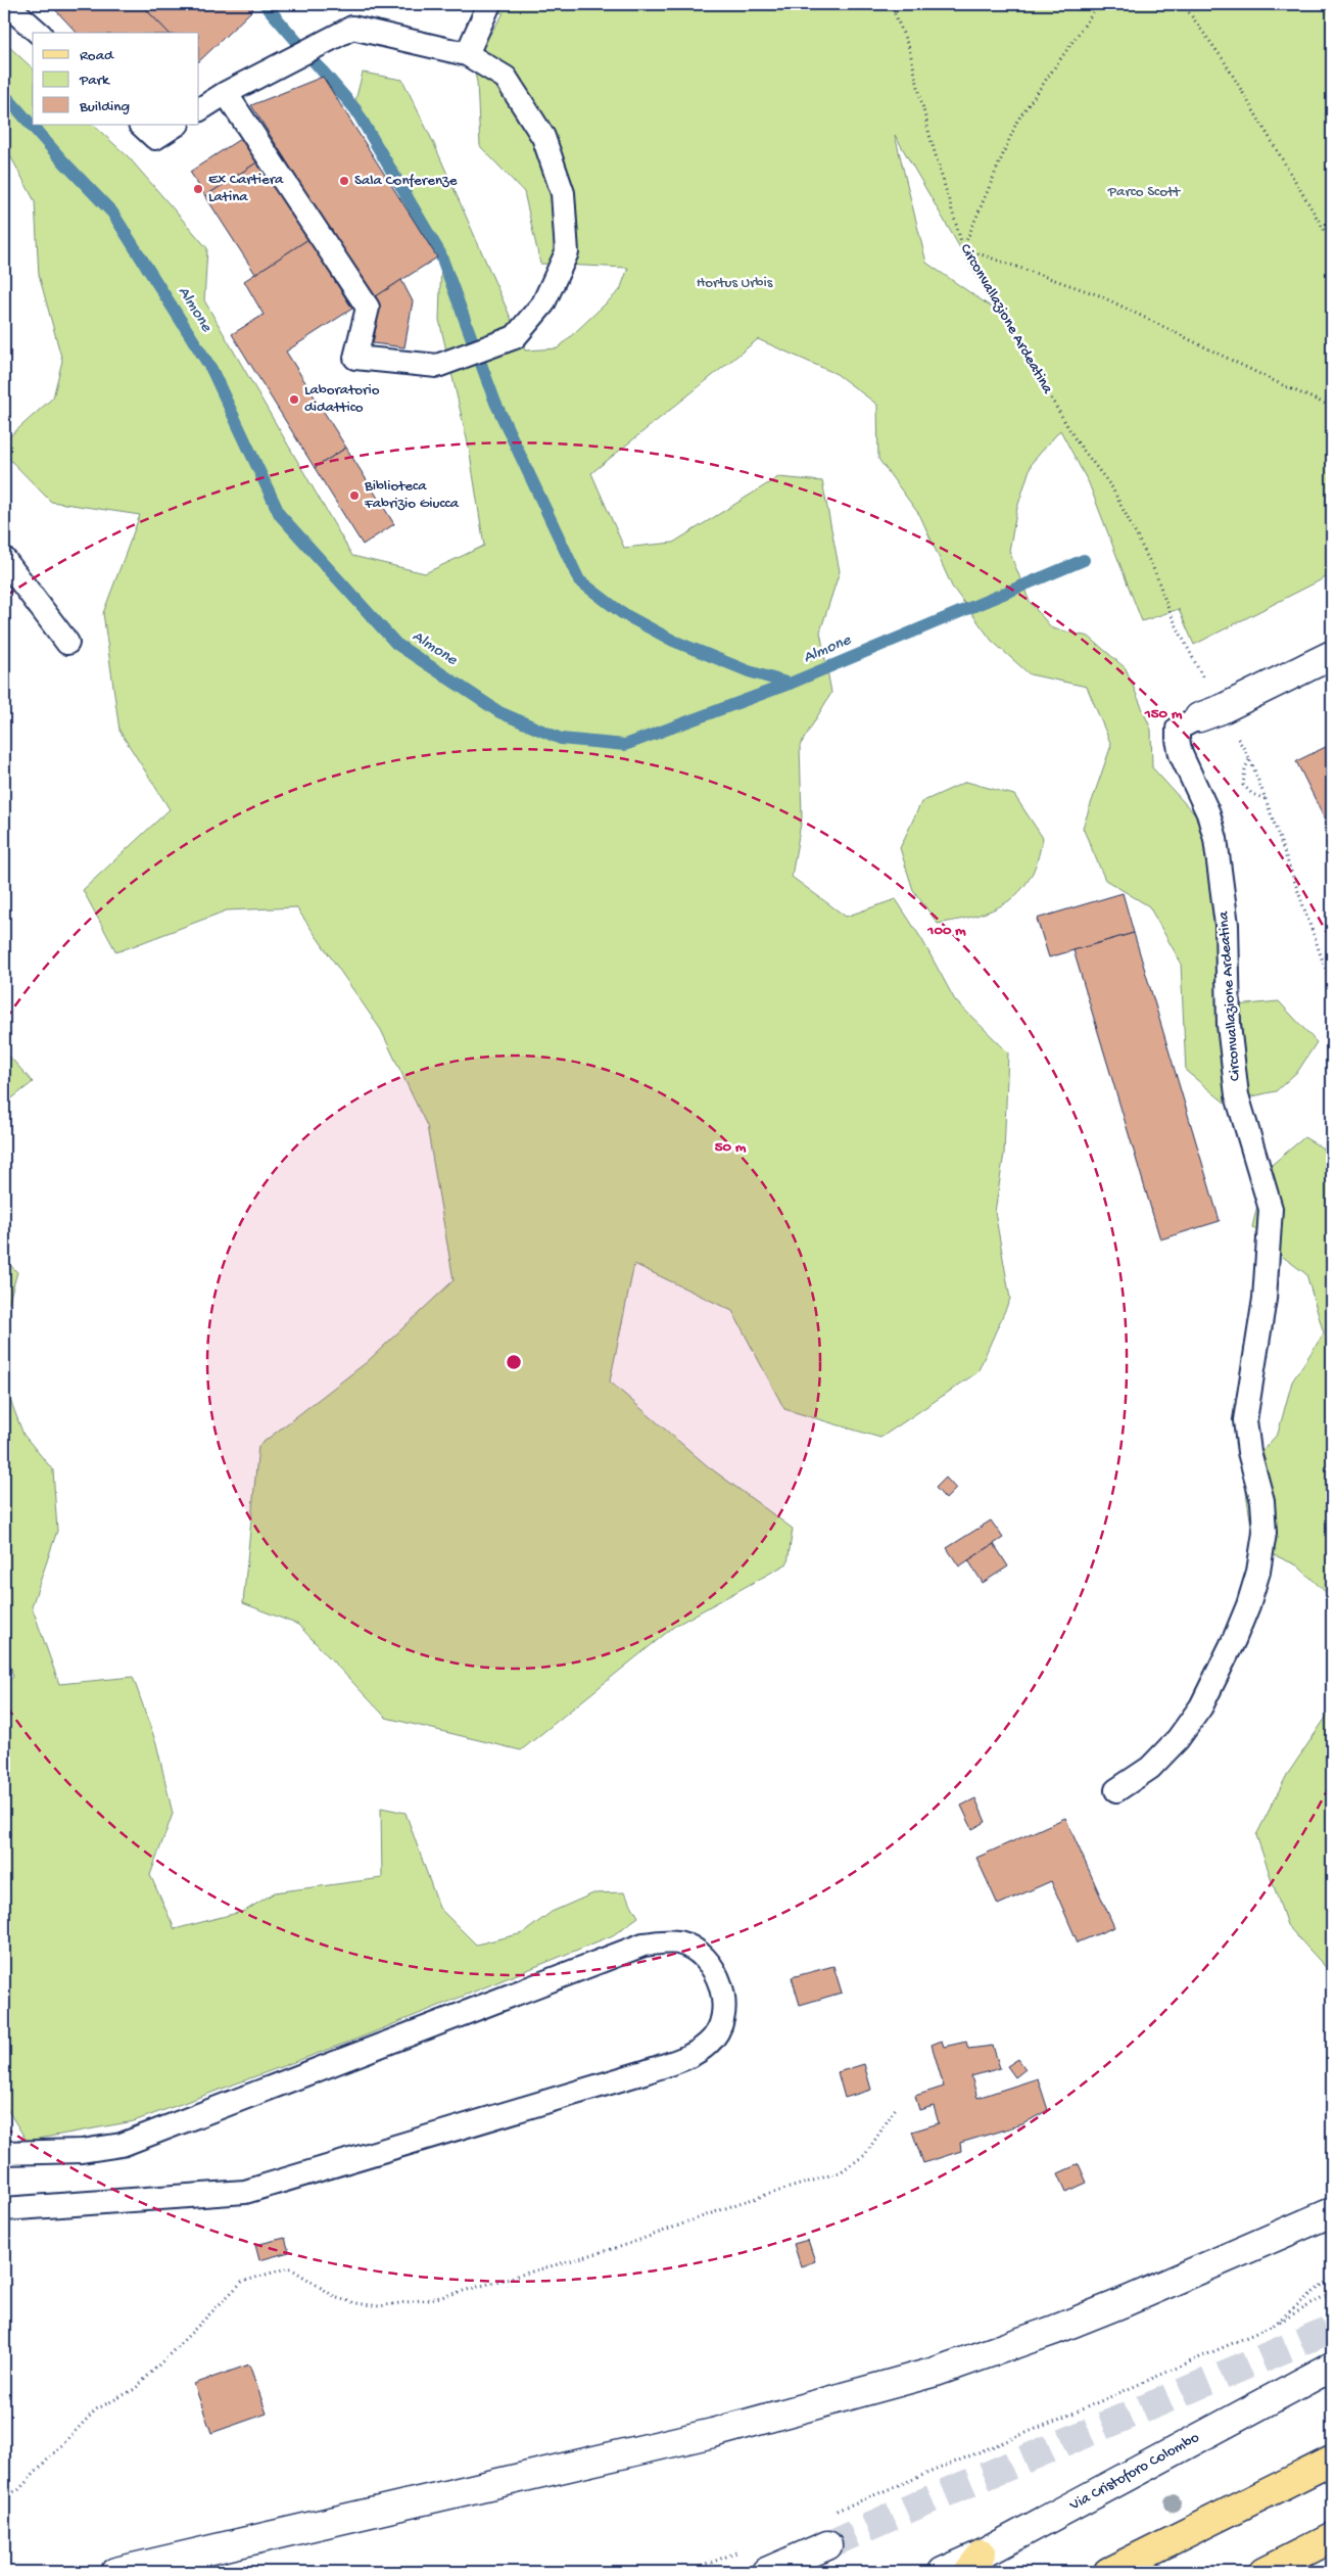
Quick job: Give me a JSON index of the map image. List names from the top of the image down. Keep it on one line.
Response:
{"streets":{"main road":["Via Cristoforo Colombo"],"lane":["Circonvallazione Ardeatina"]},"water":["Almone"],"parks":["Parco Scott","Hortus Urbis"],"places":["Sala Conferenze","Ex Cartiera Latina","Laboratorio didattico","Biblioteca Fabrizio Giucca"],"legend":["Road","Park","Building"],"rings":["150 m","100 m","50 m"]}
